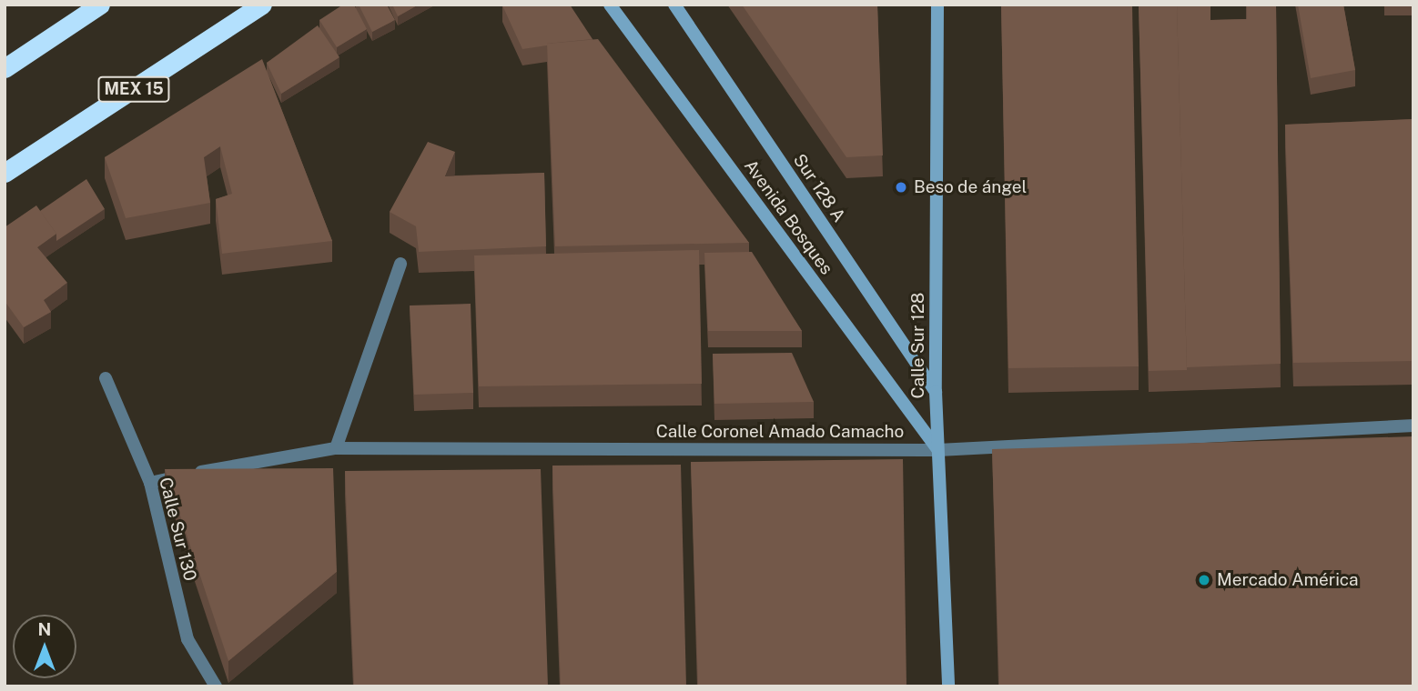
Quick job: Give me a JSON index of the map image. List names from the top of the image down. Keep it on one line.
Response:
{"streets":{"highway":["MEX 15"],"street":["Sur 128 A","Avenida Bosques","Calle Sur 128","Calle Coronel Amado Camacho","Calle Sur 130"]},"crossings":[["Sur 128 A","Calle Sur 128"],["Avenida Bosques","Calle Sur 128"],["Avenida Bosques","Calle Coronel Amado Camacho"],["Calle Sur 128","Calle Coronel Amado Camacho"],["Calle Coronel Amado Camacho","Calle Sur 130"]],"places":["Beso de ángel","Mercado América"],"north":"top"}
